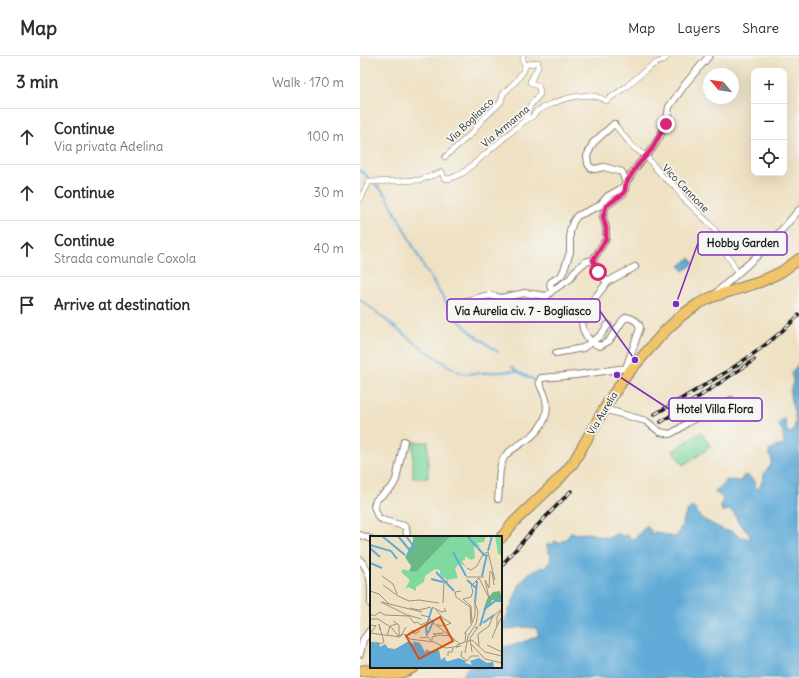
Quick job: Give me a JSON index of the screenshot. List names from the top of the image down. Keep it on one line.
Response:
{"streets":{"main road":["Via Aurelia"],"street":["Via Bogliasco","Via Armanna","Vico Cannone"]},"places":["Hobby Garden","Via Aurelia civ. 7 - Bogliasco","Hotel Villa Flora"],"north":"top left","page":{"header":"Map","nav":["Map","Layers","Share"],"heading":["3 min","Walk · 170 m"],"map_buttons":["+","−"],"list":[["Continue","Via privata Adelina","100 m"],["Continue","30 m"],["Continue","Strada comunale Coxola","40 m"],"Arrive at destination"]}}
